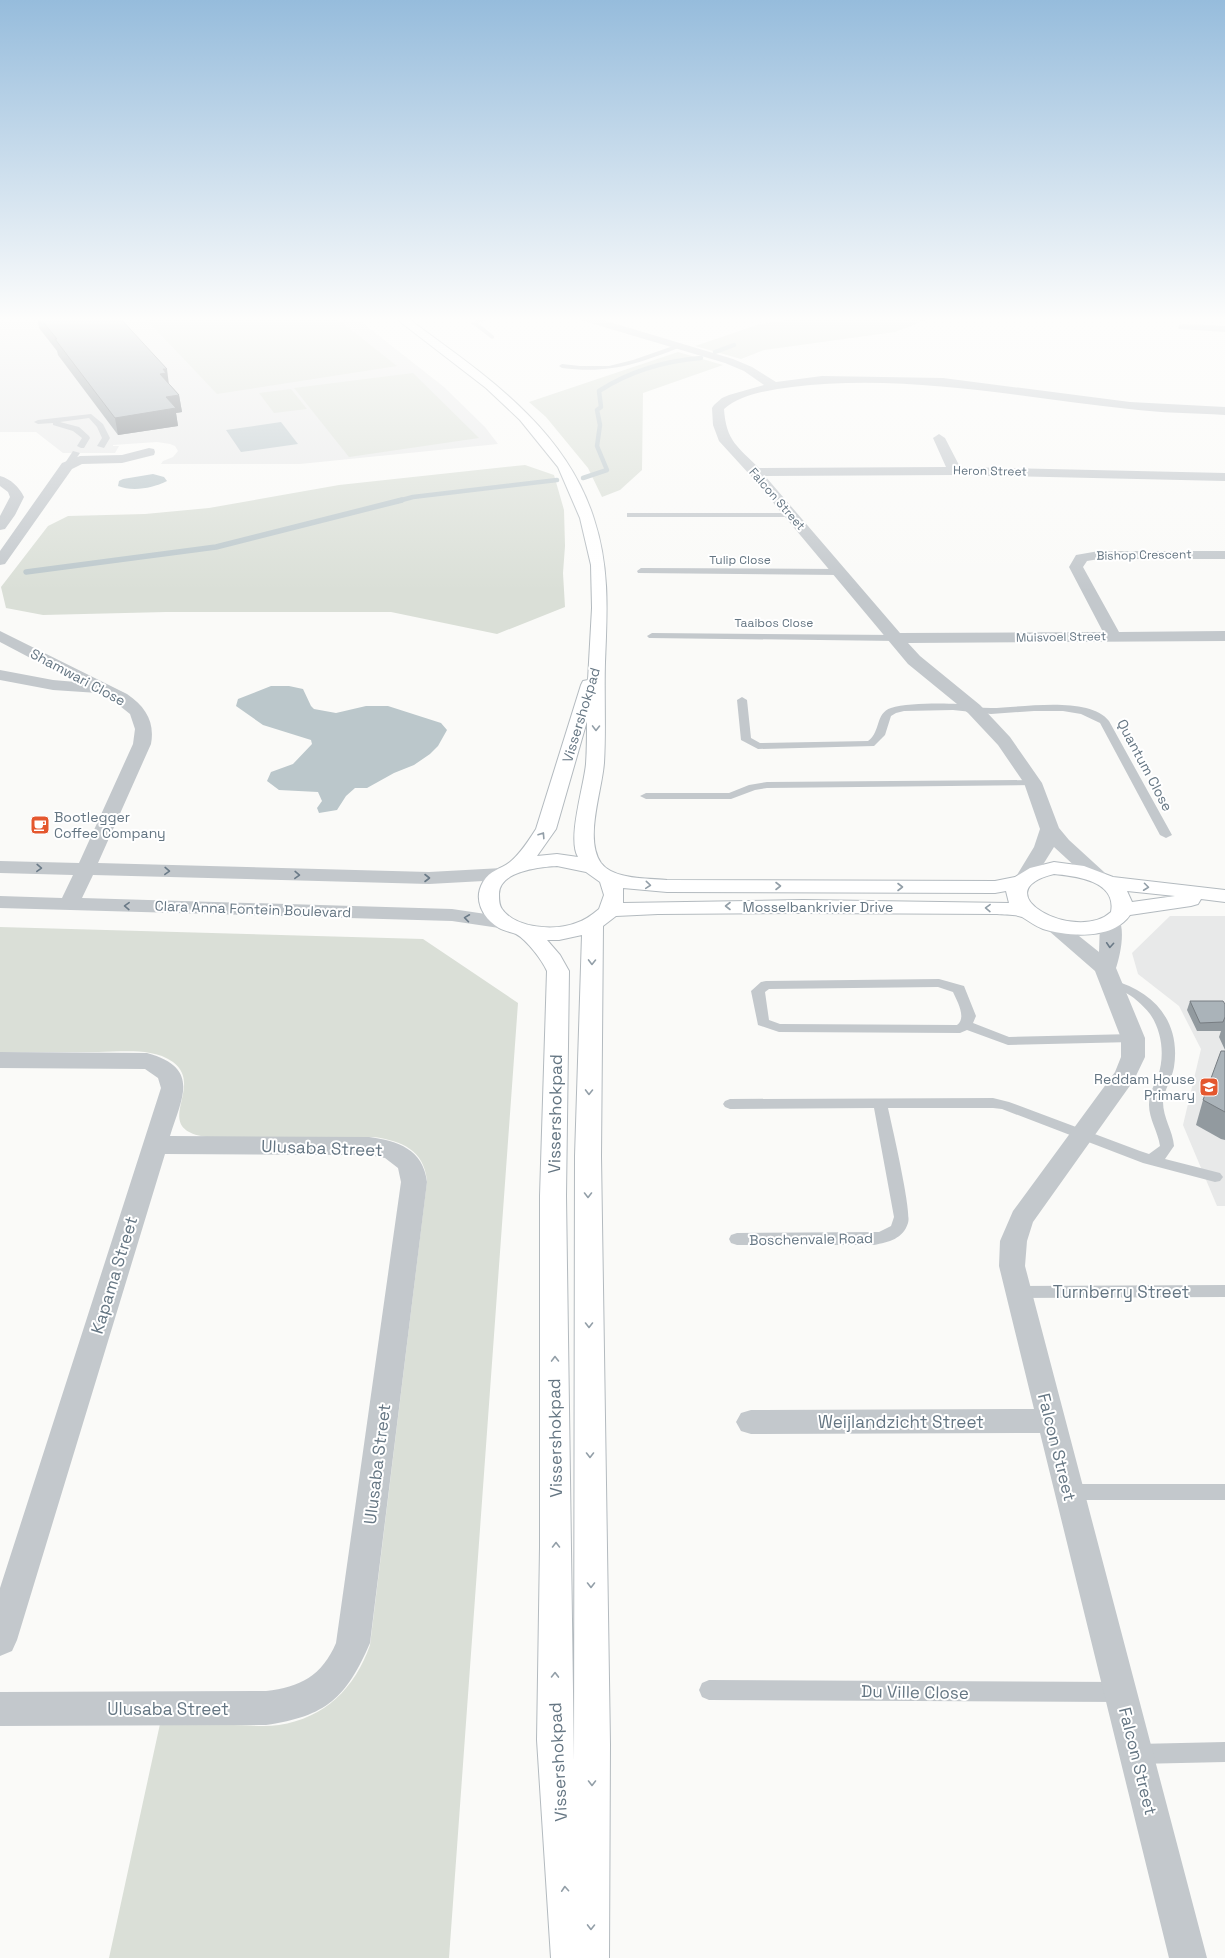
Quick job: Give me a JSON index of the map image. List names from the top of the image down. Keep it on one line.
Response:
{"streets":{"main road":["Vissershokpad","Mosselbankrivier Drive"],"street":["Heron Street","Falcon Street","Bishop Crescent","Muisvoel Street","Shamwari Close","Clara Anna Fontein Boulevard","Ulusaba Street","Kapama Street","Weijlandzicht Street"],"lane":["Tulip Close","Taaibos Close","Quantum Close","Boschenvale Road","Turnberry Street","Du Ville Close"]},"crossings":[["Heron Street","Falcon Street"],["Falcon Street","Tulip Close"],["Falcon Street","Taaibos Close"],["Falcon Street","Muisvoel Street"],["Falcon Street","Quantum Close"],["Falcon Street","Mosselbankrivier Drive"],["Falcon Street","Turnberry Street"],["Falcon Street","Weijlandzicht Street"],["Falcon Street","Du Ville Close"],["Bishop Crescent","Muisvoel Street"],["Taaibos Close","Muisvoel Street"],["Shamwari Close","Clara Anna Fontein Boulevard"],["Vissershokpad","Mosselbankrivier Drive"],["Vissershokpad","Clara Anna Fontein Boulevard"],["Mosselbankrivier Drive","Clara Anna Fontein Boulevard"],["Ulusaba Street","Kapama Street"]],"places":{"cafe":["Bootlegger Coffee Company"],"school or university":["Reddam House Primary"]}}
